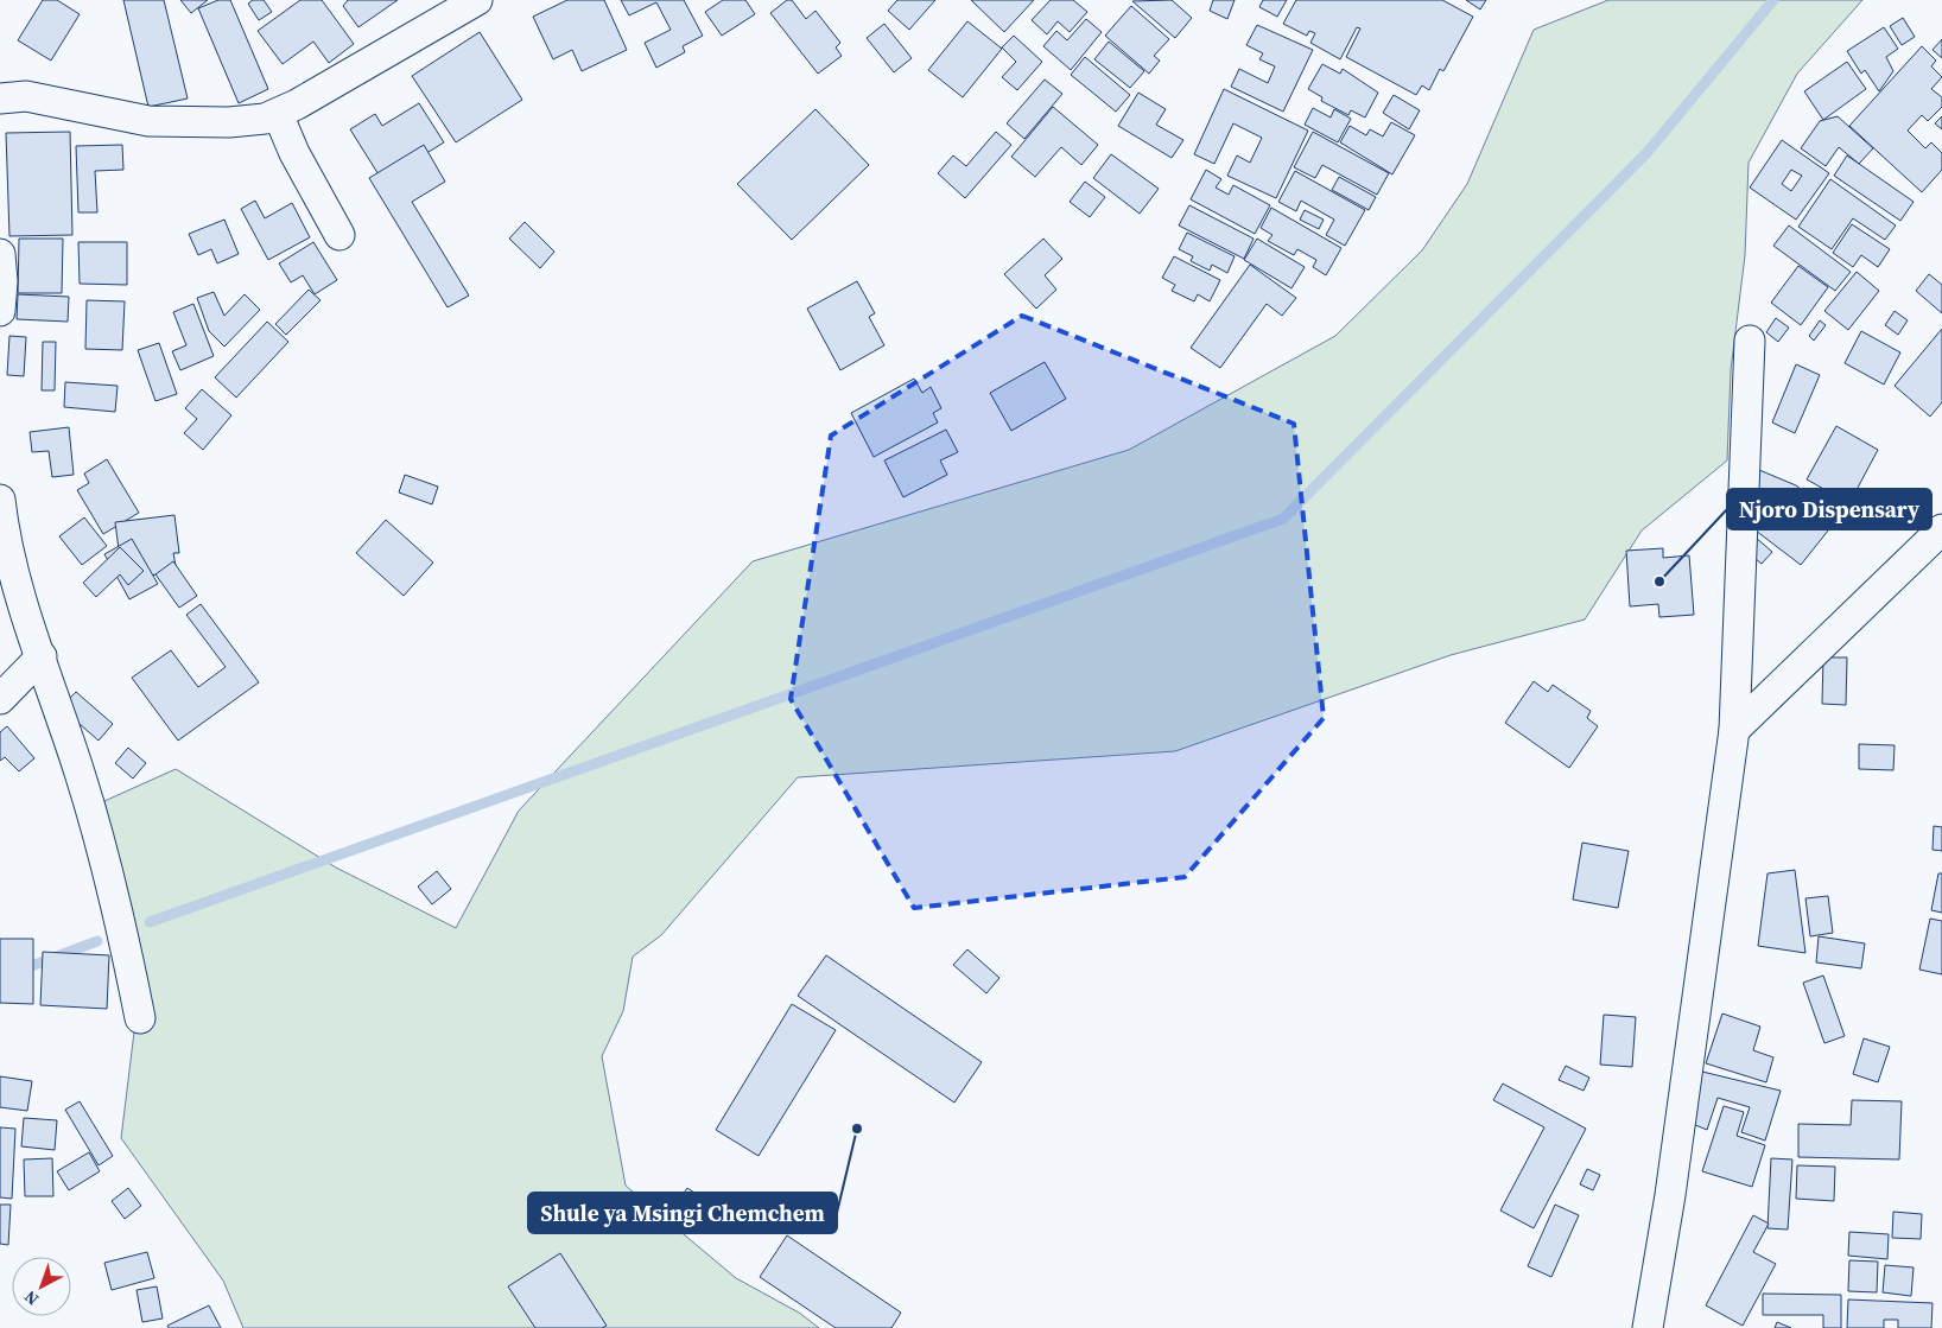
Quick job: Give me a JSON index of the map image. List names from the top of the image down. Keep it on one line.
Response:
{"places":["Njoro Dispensary","Shule ya Msingi Chemchem"],"north":"bottom left"}
